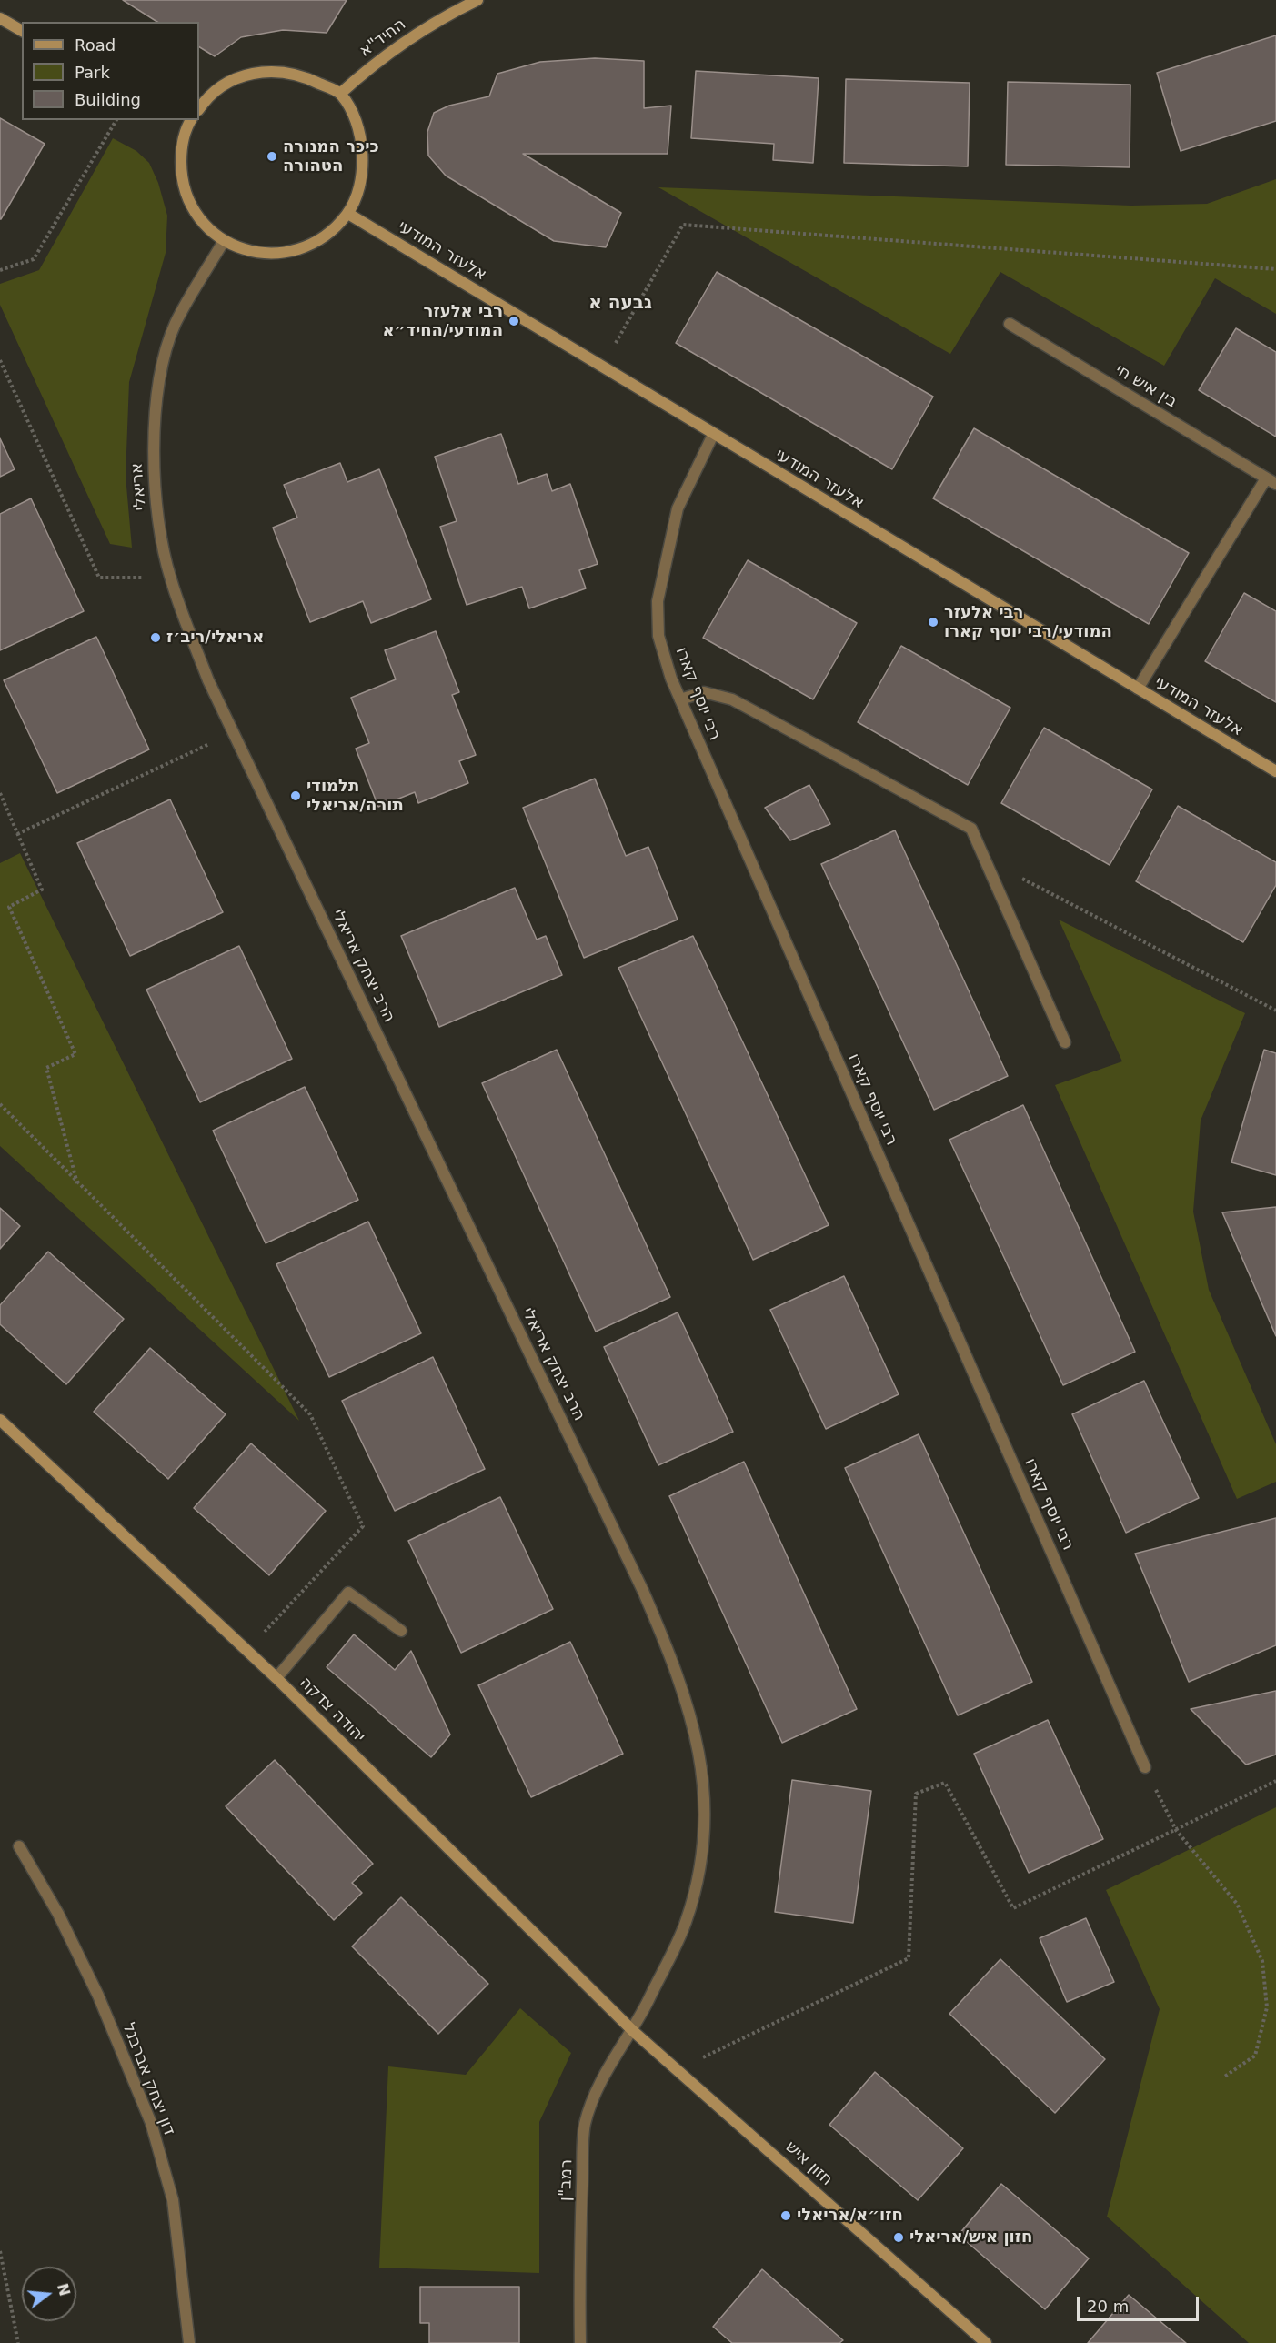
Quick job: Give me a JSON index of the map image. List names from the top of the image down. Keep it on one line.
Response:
{"streets":{"street":["החיד\"א","אלעזר המודעי","בין איש חי","אריאלי","רבי יוסף קארו","הרב יצחק אריאלי","יהודה צדקה","דון יצחק אברבנל","חזון איש","רמב\"ן"]},"crossings":[["אלעזר המודעי","בין איש חי"],["אלעזר המודעי","רבי יוסף קארו"],["אריאלי","הרב יצחק אריאלי"],["הרב יצחק אריאלי","יהודה צדקה"],["הרב יצחק אריאלי","חזון איש"],["הרב יצחק אריאלי","רמב\"ן"],["יהודה צדקה","חזון איש"],["יהודה צדקה","רמב\"ן"],["חזון איש","רמב\"ן"]],"districts":["גבעה א"],"places":["כיכר המנורה הטהורה","רבי אלעזר המודעי/החיד״א","רבי אלעזר המודעי/רבי יוסף קארו","אריאלי/ריב׳ז","תלמודי תורה/אריאלי","חזו״א/אריאלי","חזון איש/אריאלי"],"legend":["Road","Park","Building"],"scale_bar":"20 m","north":"right"}
